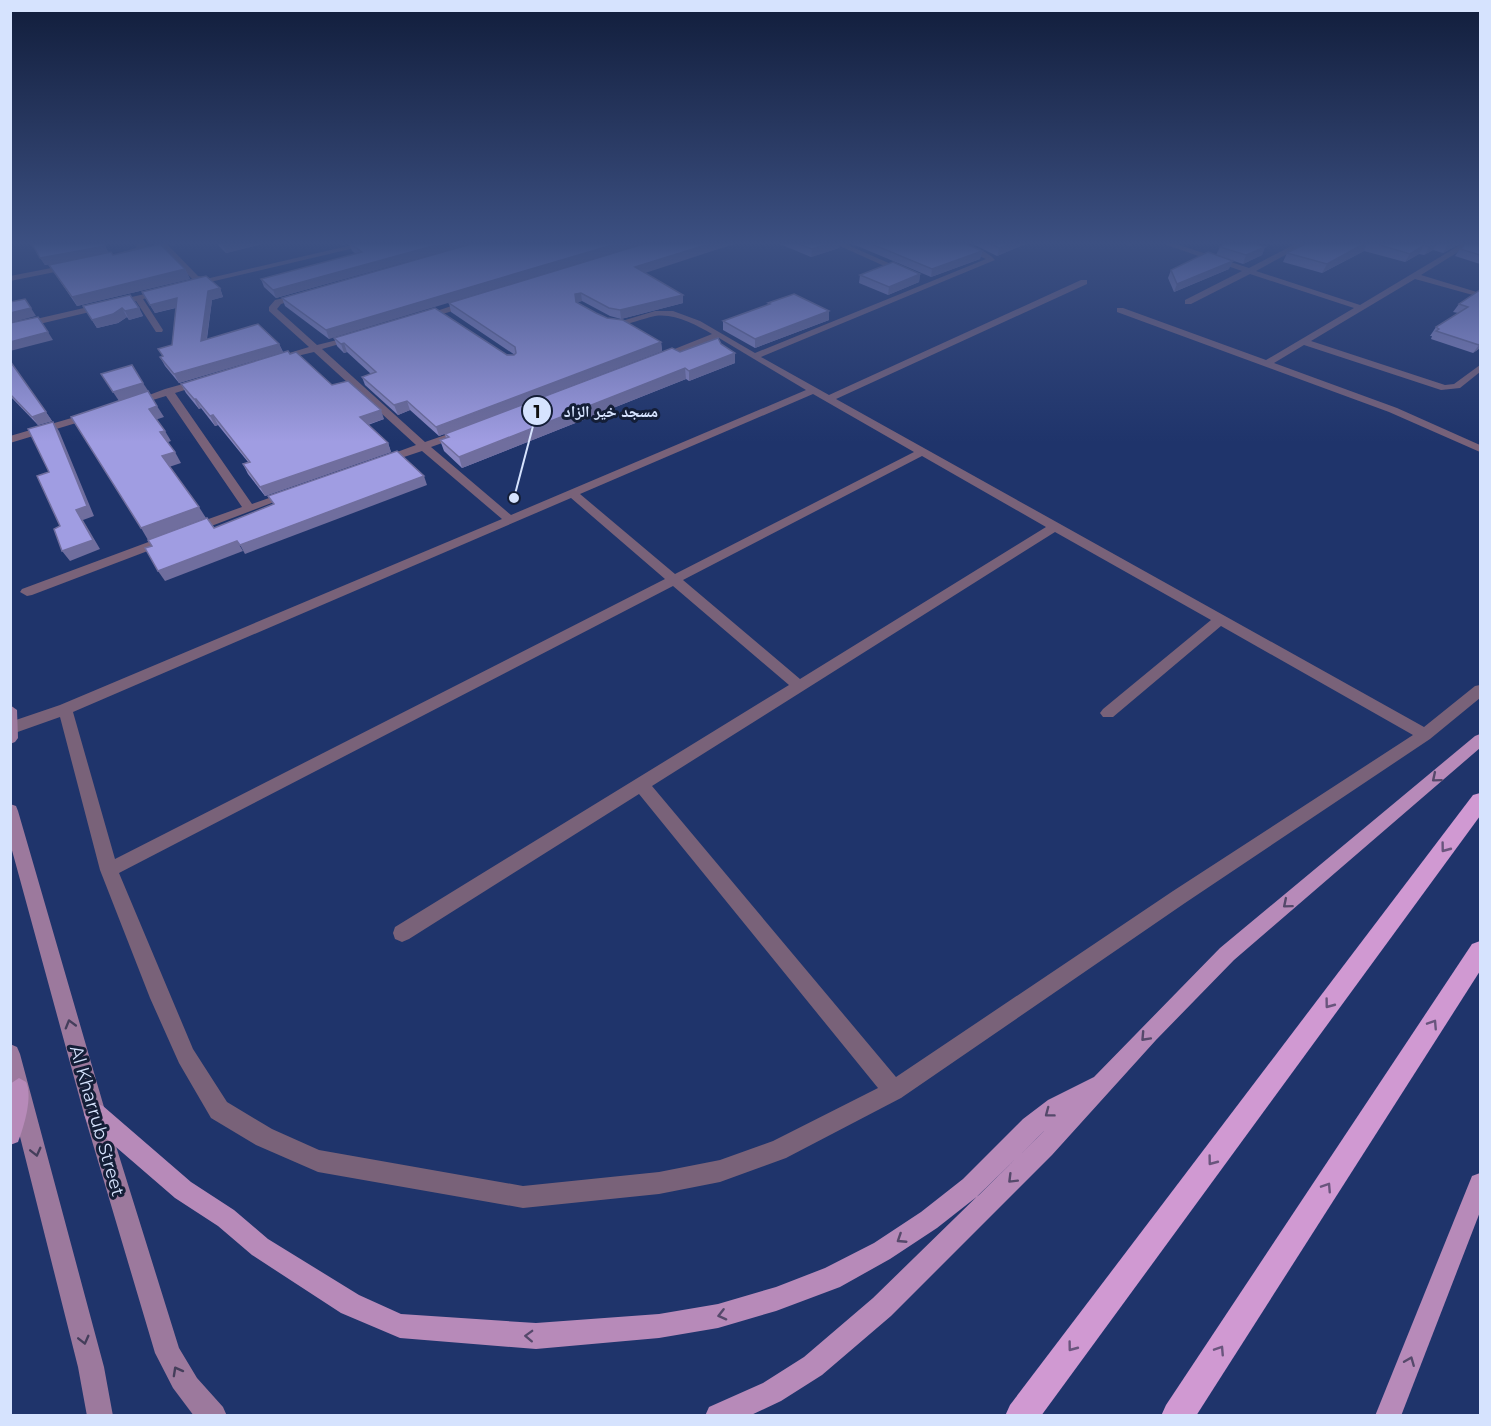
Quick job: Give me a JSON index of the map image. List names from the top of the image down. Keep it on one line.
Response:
{"streets":{"main road":["Al Kharrub Street"]},"places":["مسجد خير الزاد"]}
